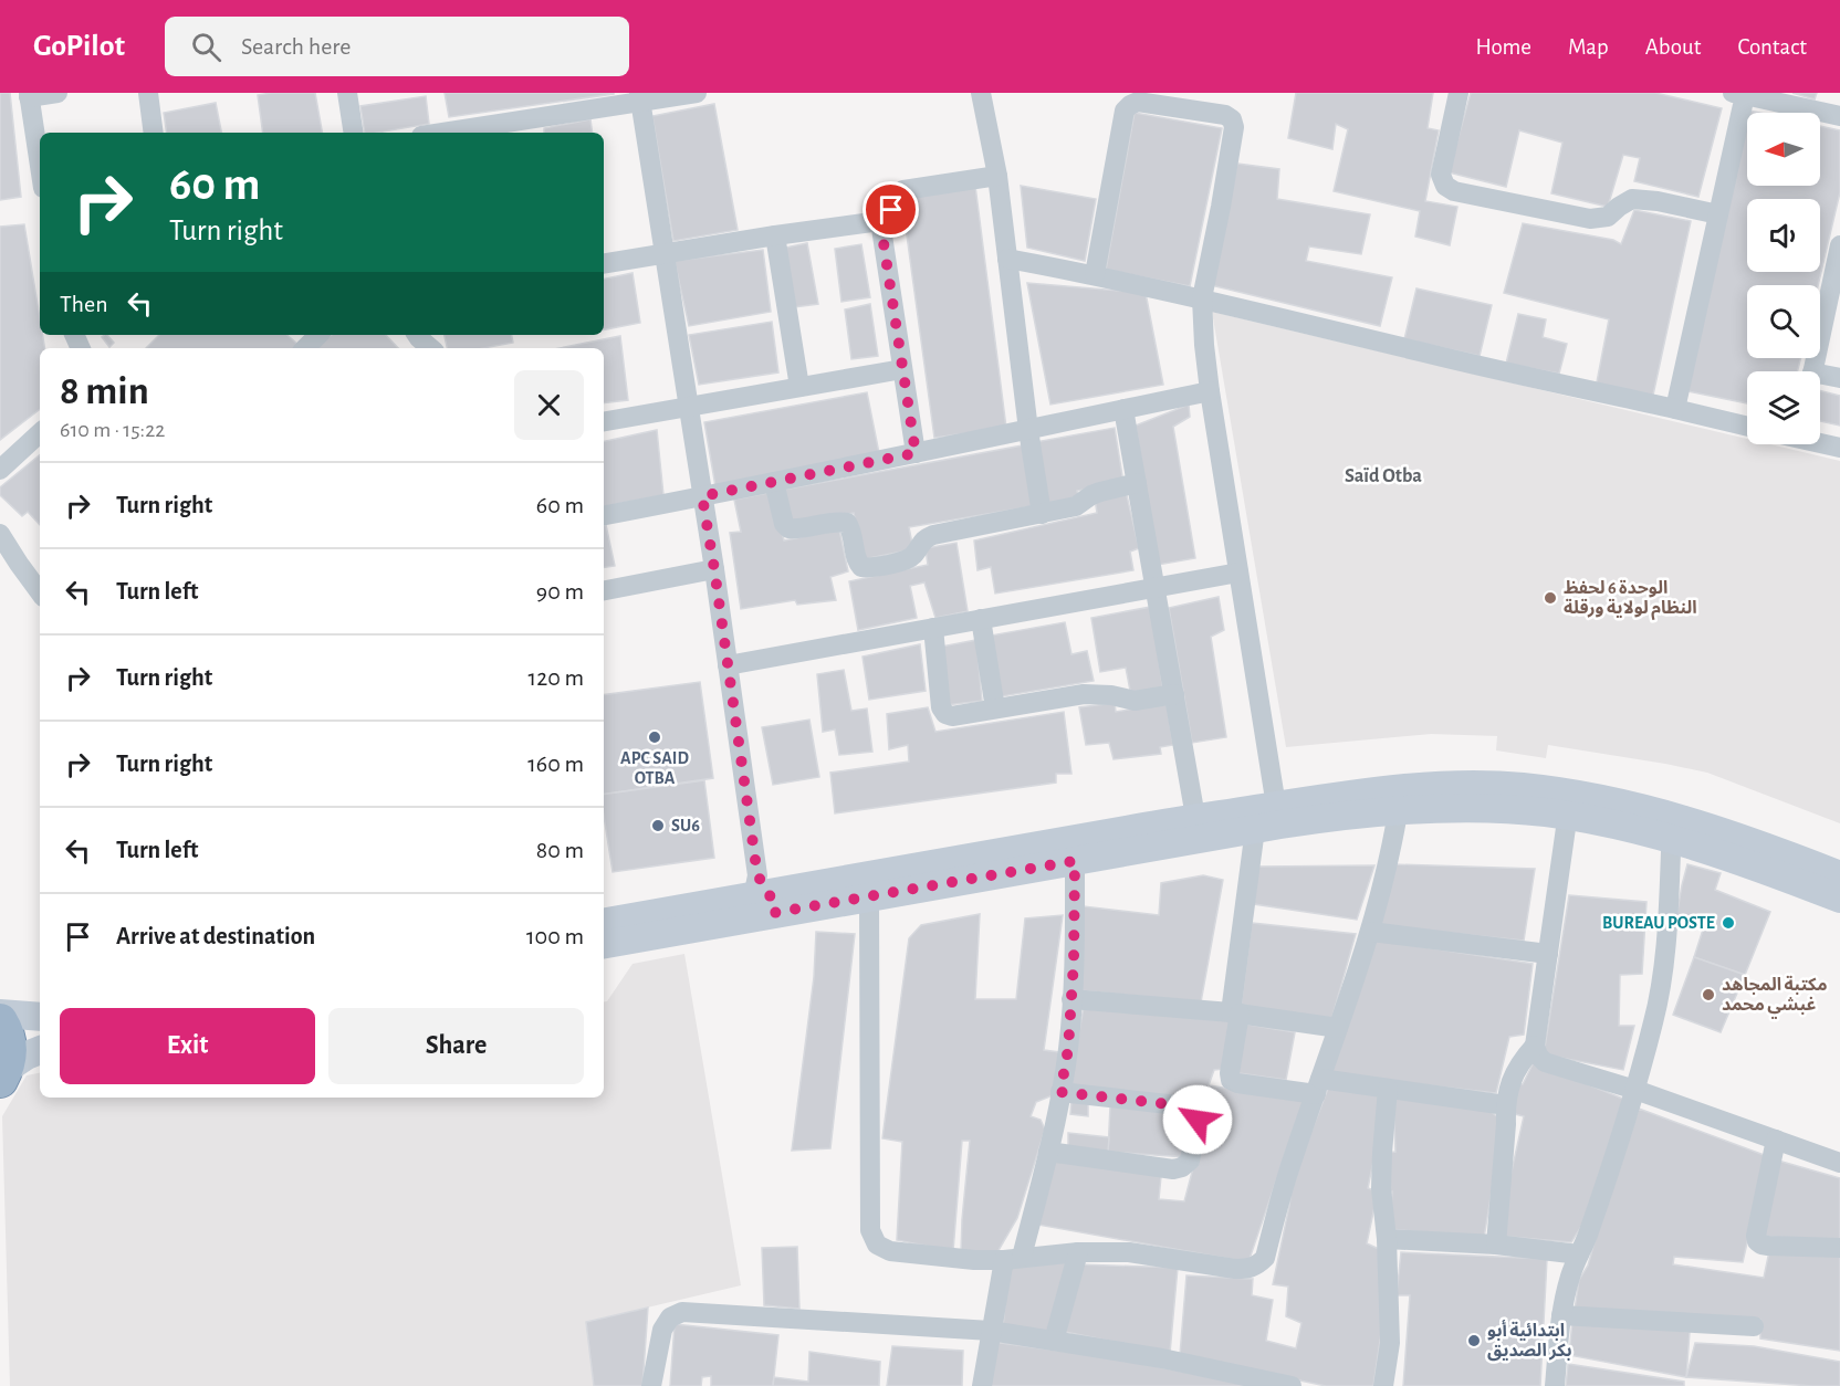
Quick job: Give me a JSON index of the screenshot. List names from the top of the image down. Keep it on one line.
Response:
{"districts":["Saïd Otba"],"places":["الوحدة 6 لحفظ النظام لولاية ورقلة","APC SAID OTBA","SU6","BUREAU POSTE","مكتبة المجاهد غبشي محمد","ابتدائية أبو بكر الصديق"],"north":"left","page":{"header":"GoPilot","search":"Search here","nav":["Home","Map","About","Contact"],"turn":["60 m","Turn right"],"then":"Then","heading":["8 min","610 m · 15:22"],"list":[{"name":"Turn right","value":"60 m"},{"name":"Turn left","value":"90 m"},{"name":"Turn right","value":"120 m"},{"name":"Turn right","value":"160 m"},{"name":"Turn left","value":"80 m"},{"name":"Arrive at destination","value":"100 m"}],"buttons":["Exit","Share"]}}
